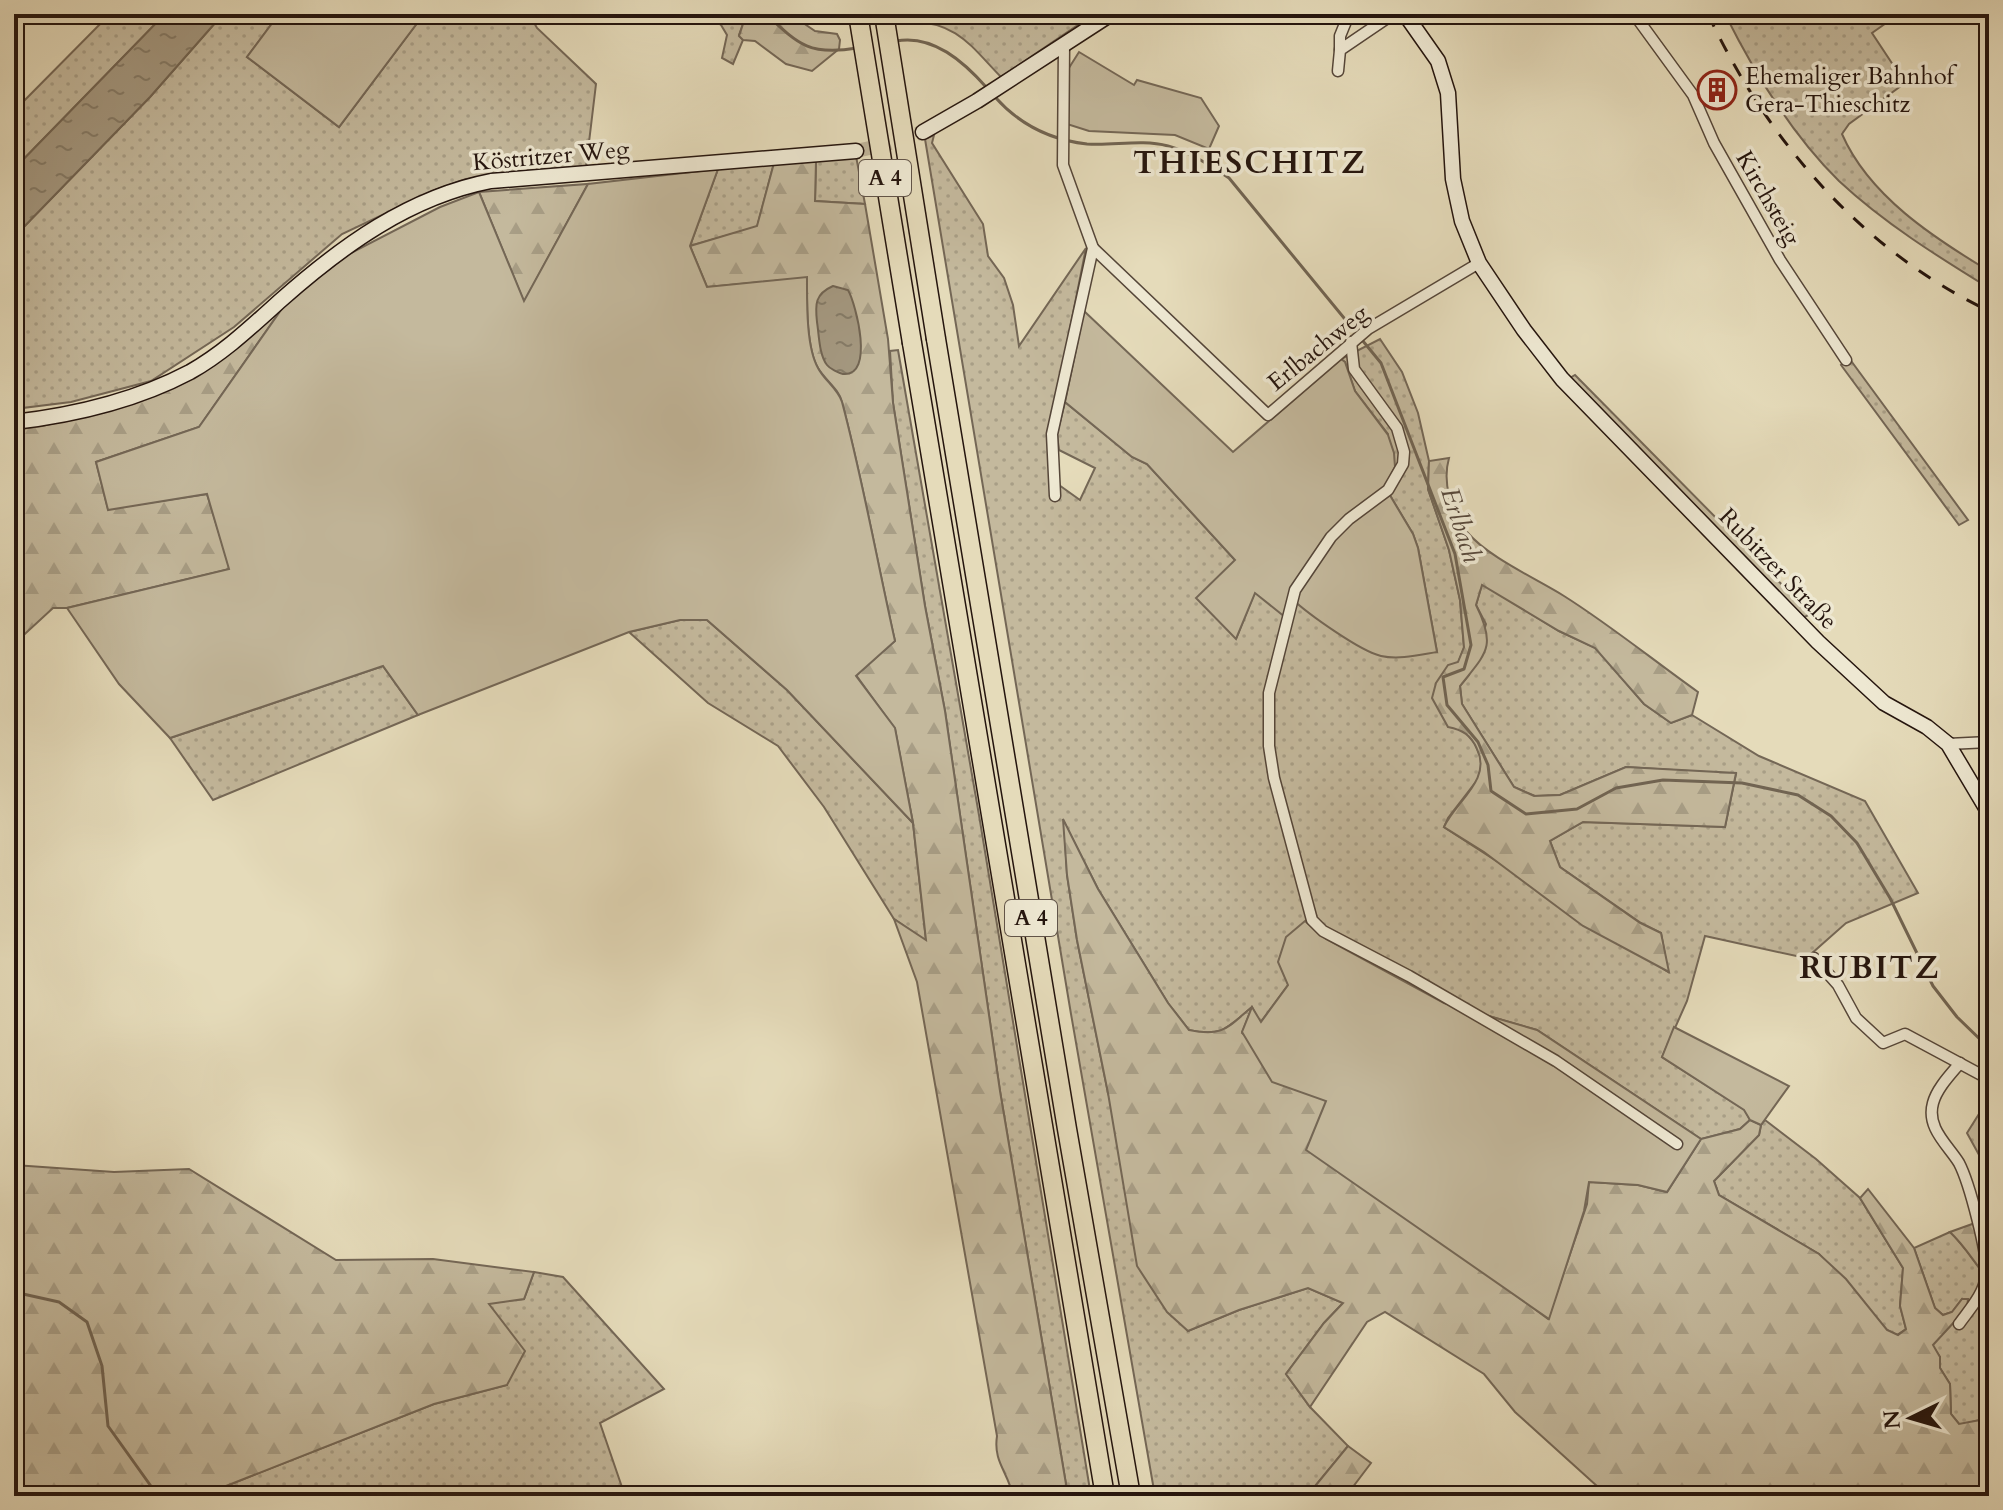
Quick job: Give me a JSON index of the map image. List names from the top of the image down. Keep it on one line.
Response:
{"streets":{"highway":["A 4"],"main road":["Köstritzer Weg","Rubitzer Straße"],"street":["Kirchsteig","Erlbachweg"]},"crossings":[["Erlbachweg","Rubitzer Straße"]],"districts":["THIESCHITZ","RUBITZ"],"water":["Erlbach"],"places":{"building":["Ehemaliger Bahnhof Gera-Thieschitz"]},"north":"left"}
